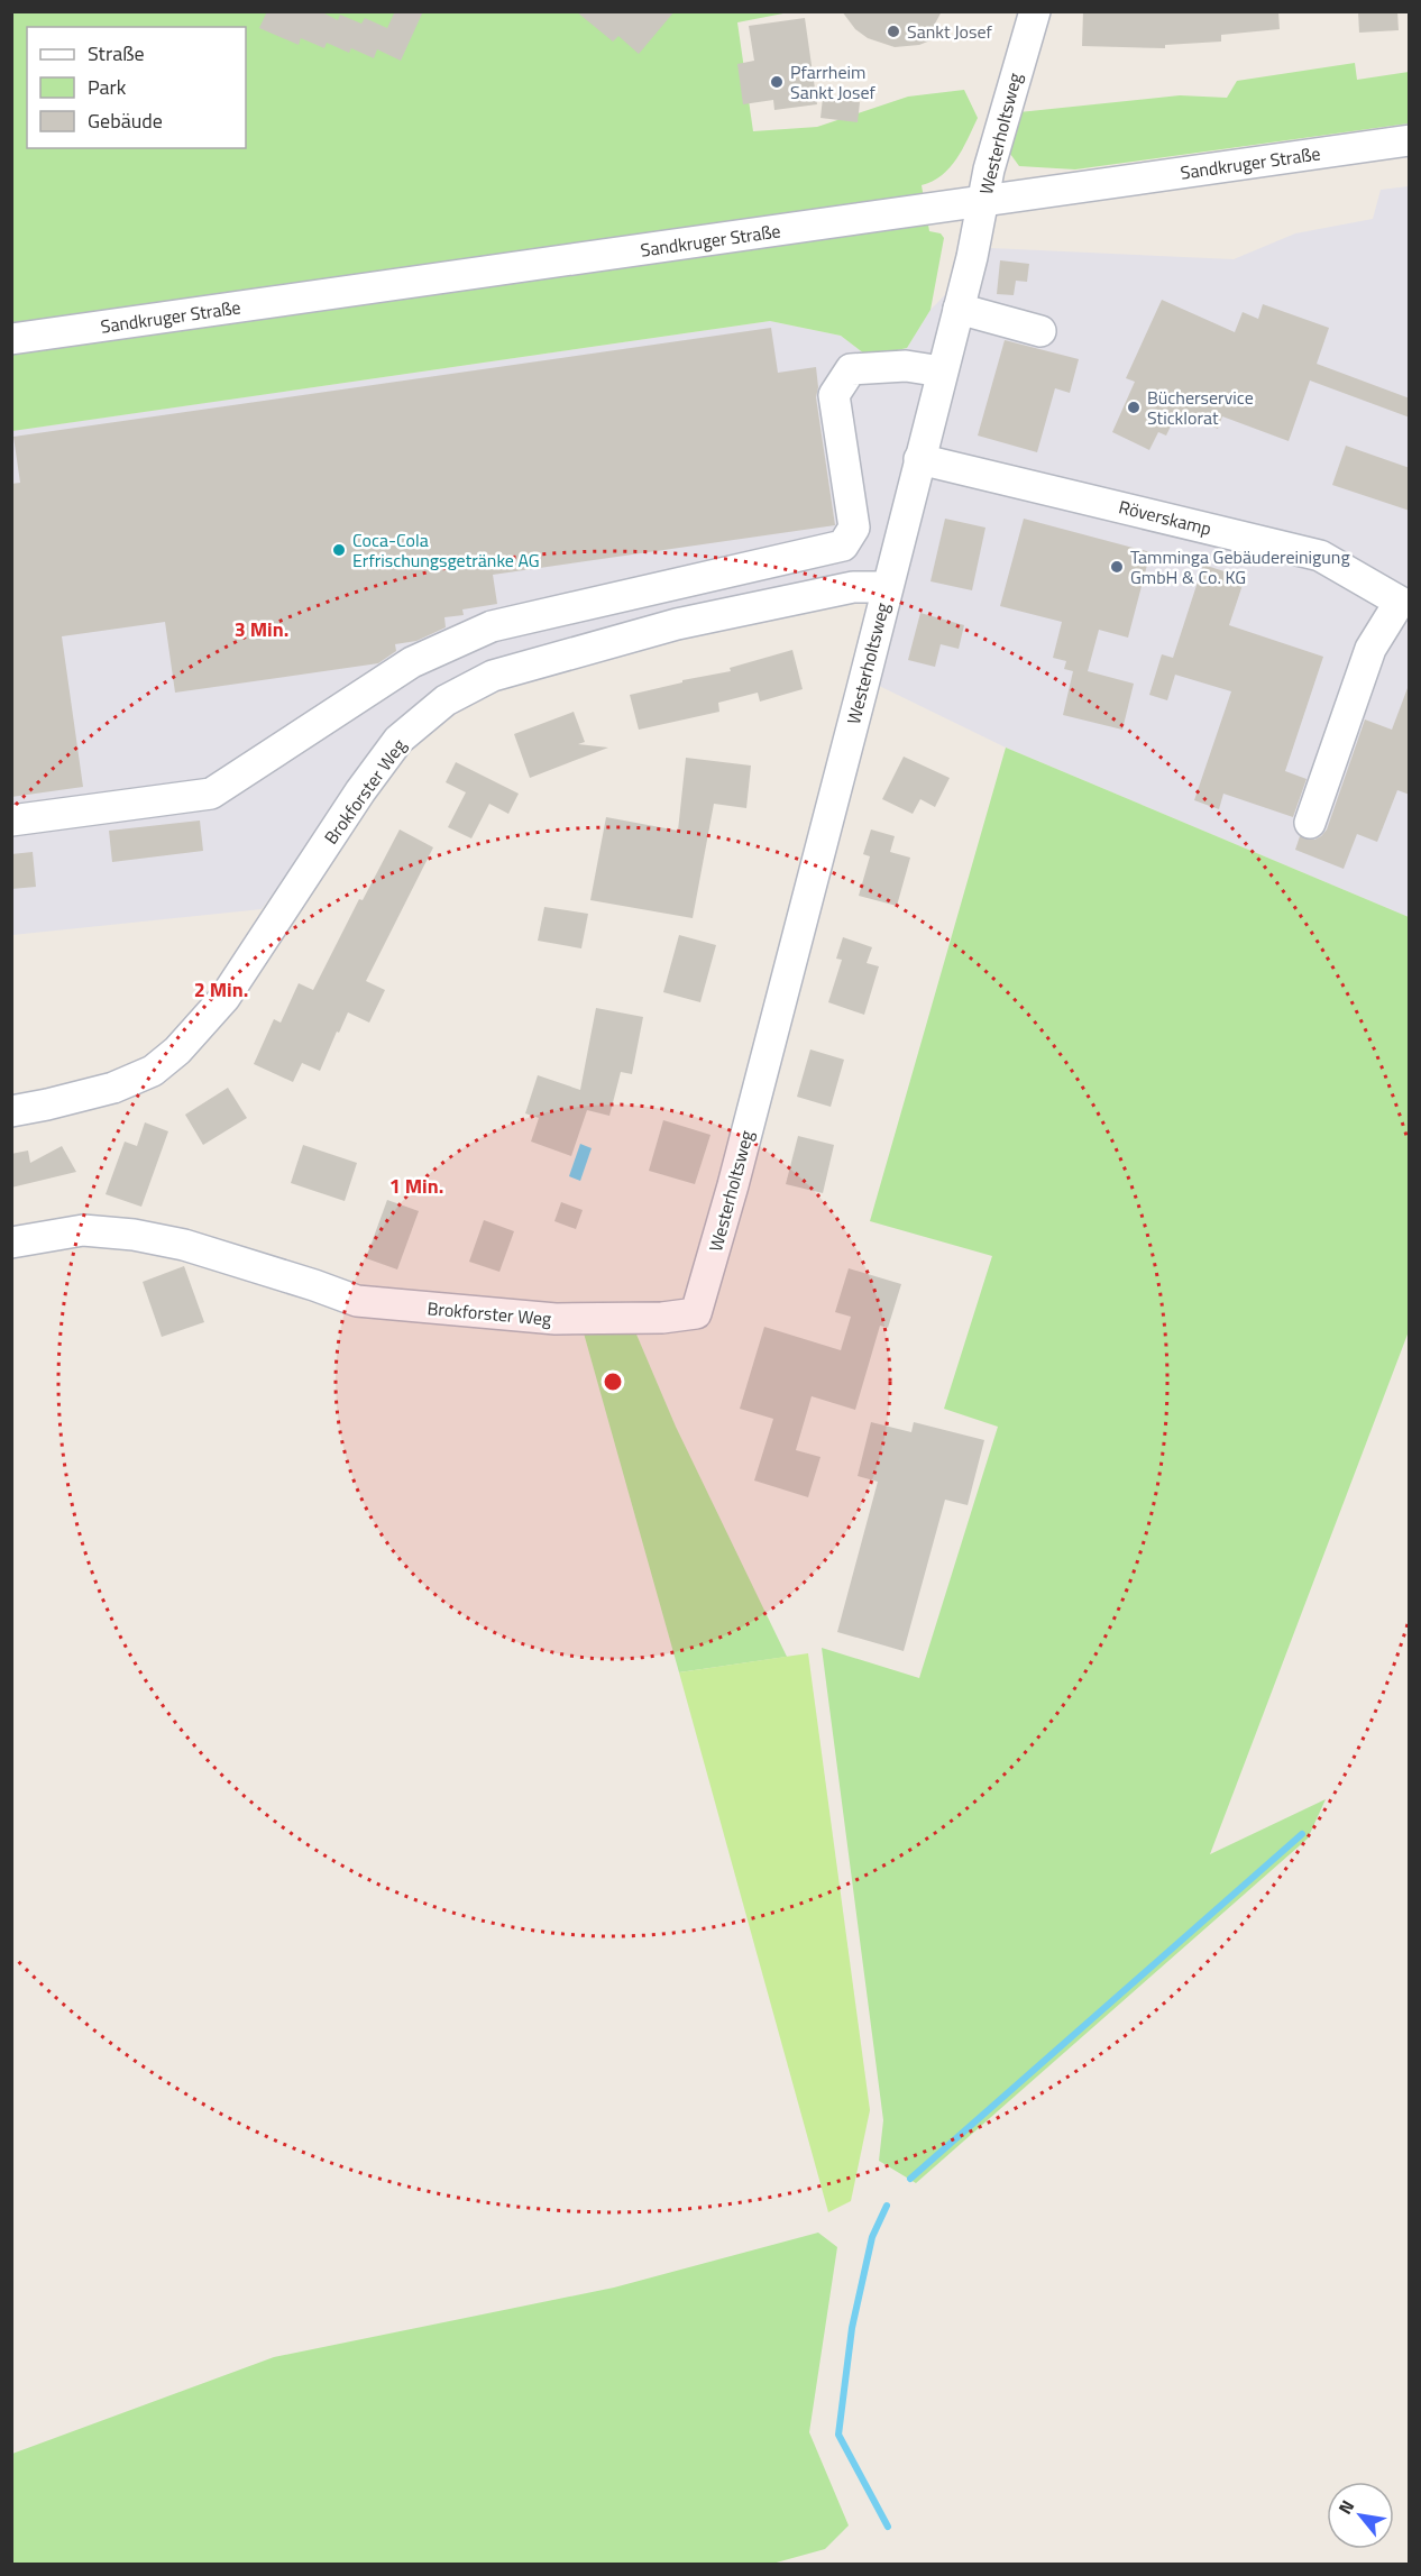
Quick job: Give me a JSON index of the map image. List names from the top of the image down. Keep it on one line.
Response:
{"streets":{"street":["Westerholtsweg","Sandkruger Straße","Röverskamp","Brokforster Weg"]},"crossings":[["Westerholtsweg","Sandkruger Straße"],["Westerholtsweg","Röverskamp"],["Westerholtsweg","Brokforster Weg"]],"places":["Sankt Josef","Pfarrheim Sankt Josef","Bücherservice Sticklorat","Coca-Cola Erfrischungsgetränke AG","Tamminga Gebäudereinigung GmbH & Co. KG"],"legend":["Straße","Park","Gebäude"],"north":"top left","rings":["3 Min.","2 Min.","1 Min."]}
